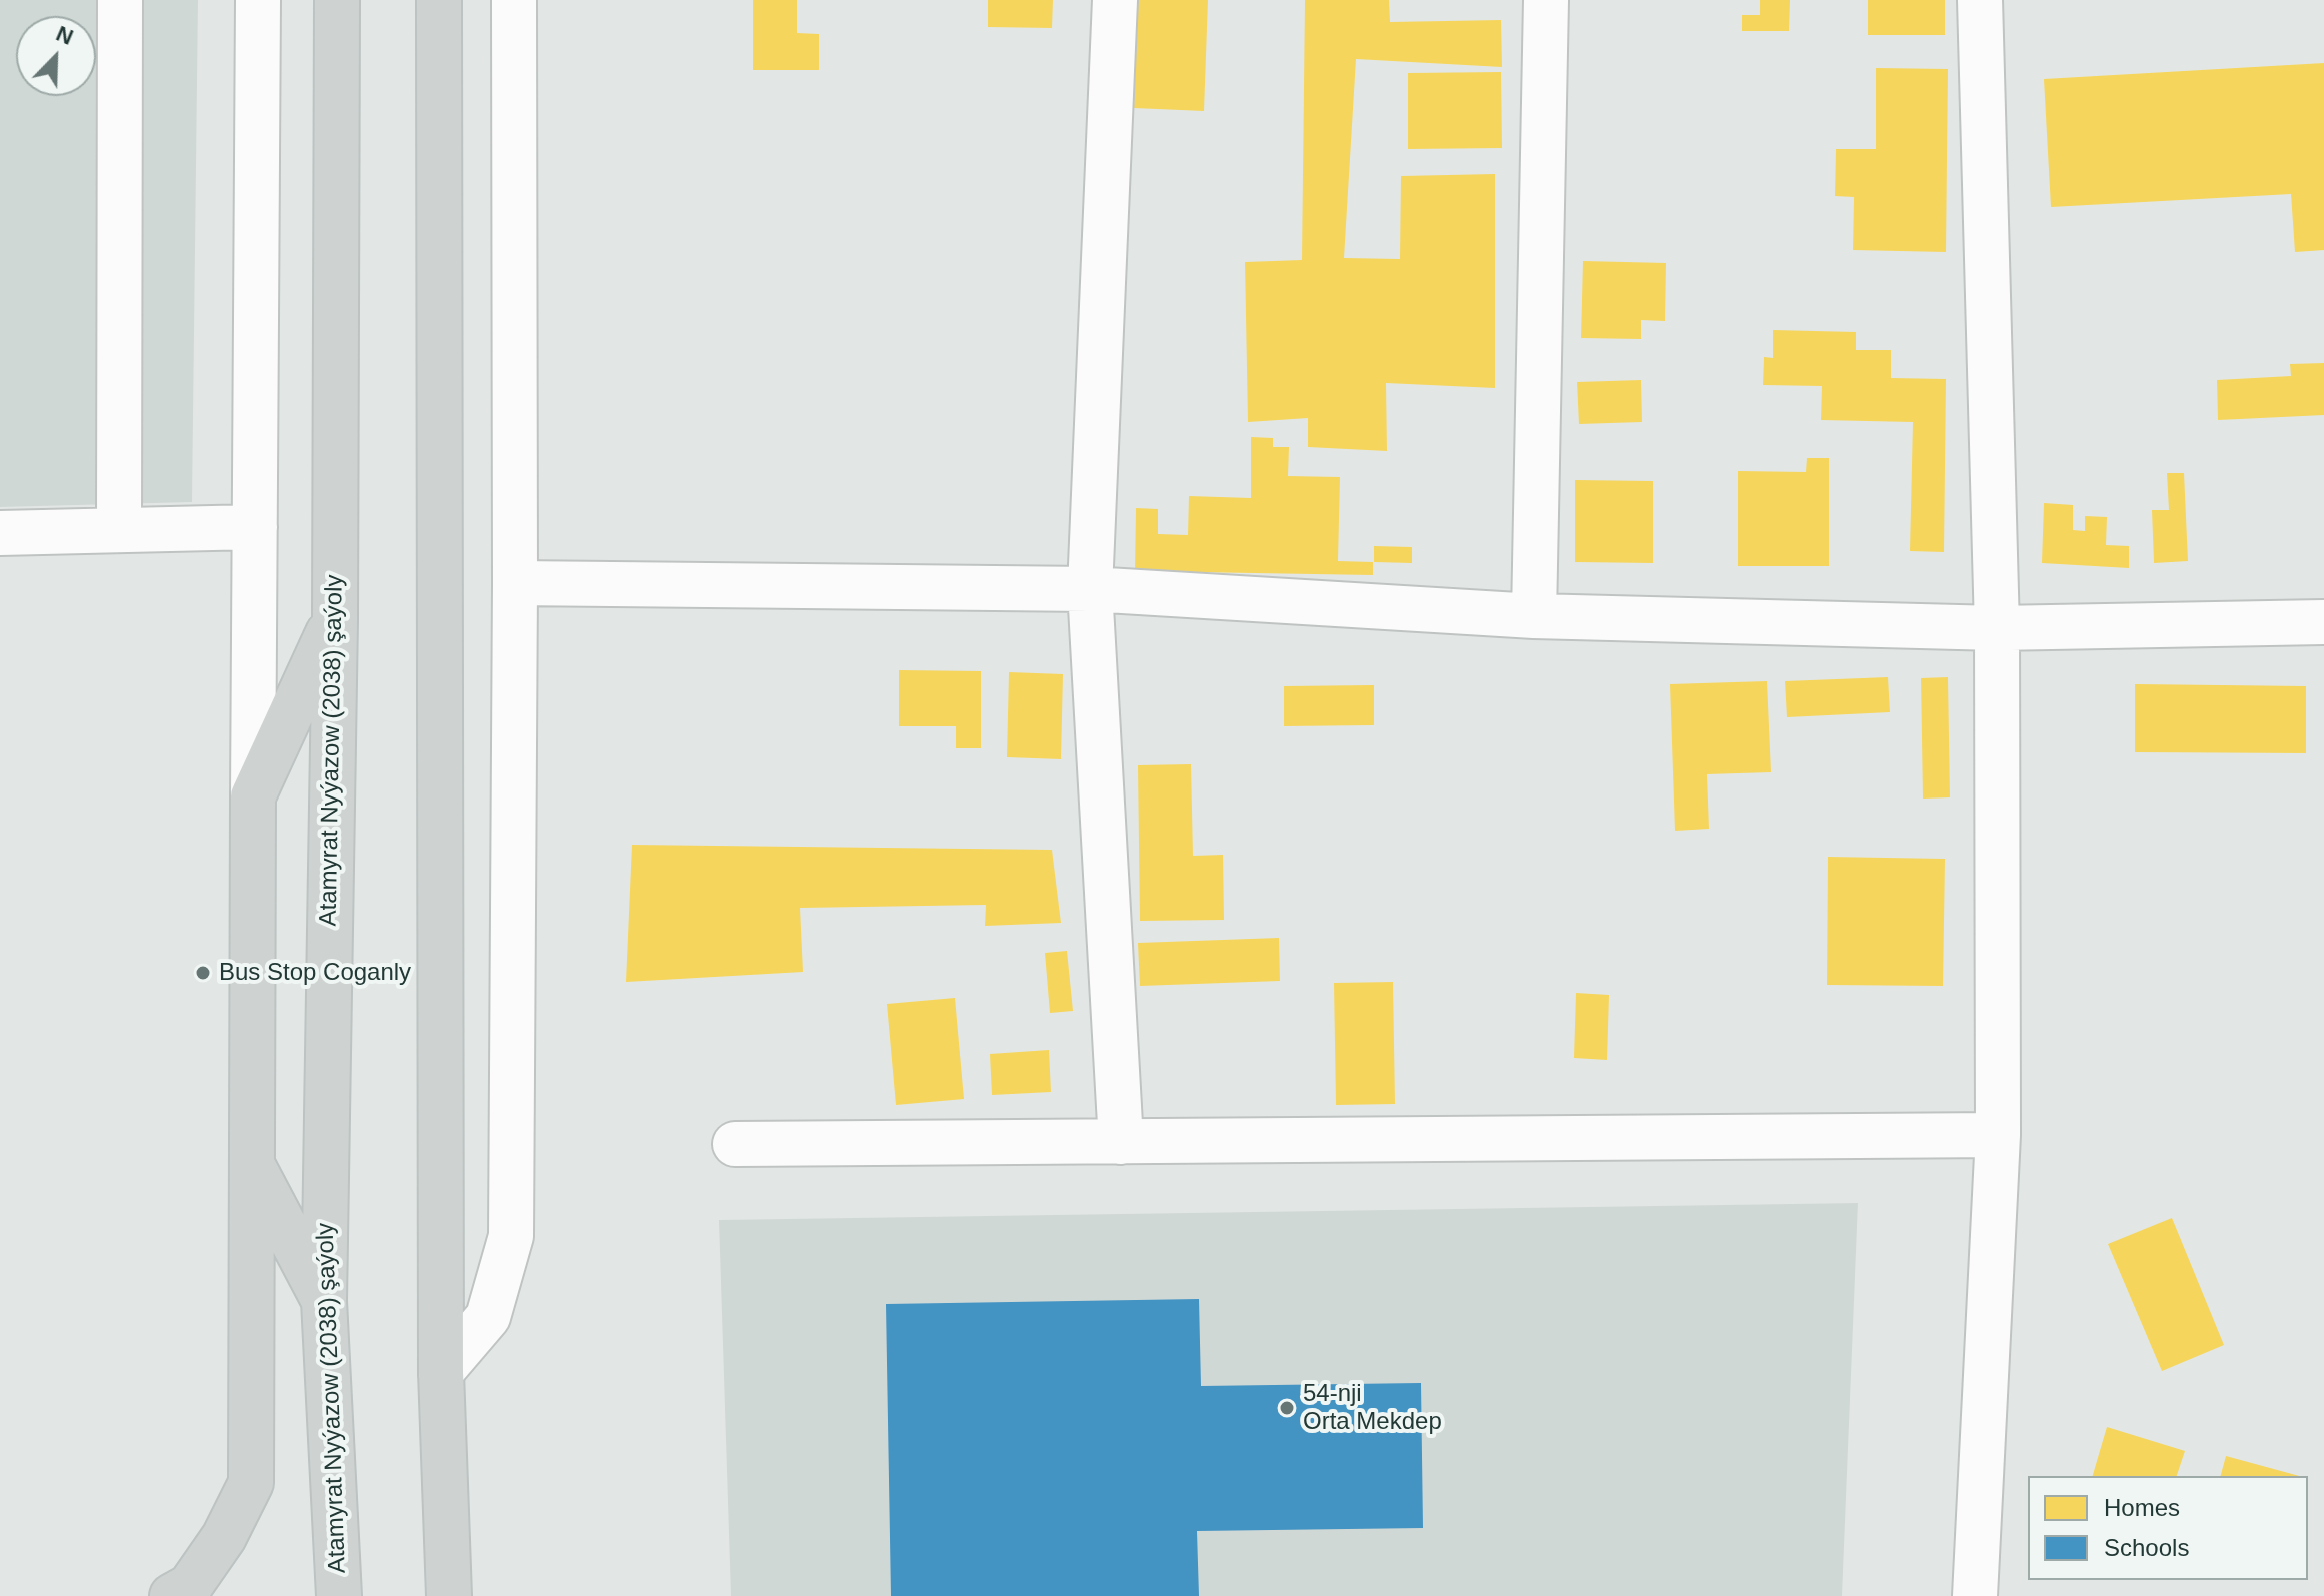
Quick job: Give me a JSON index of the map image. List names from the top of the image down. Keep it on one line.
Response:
{"streets":{"main road":["Atamyrat Nyýazow (2038) şaýoly"]},"places":["Bus Stop Coganly","54-nji Orta Mekdep"],"legend":["Homes","Schools"],"north":"top right"}
